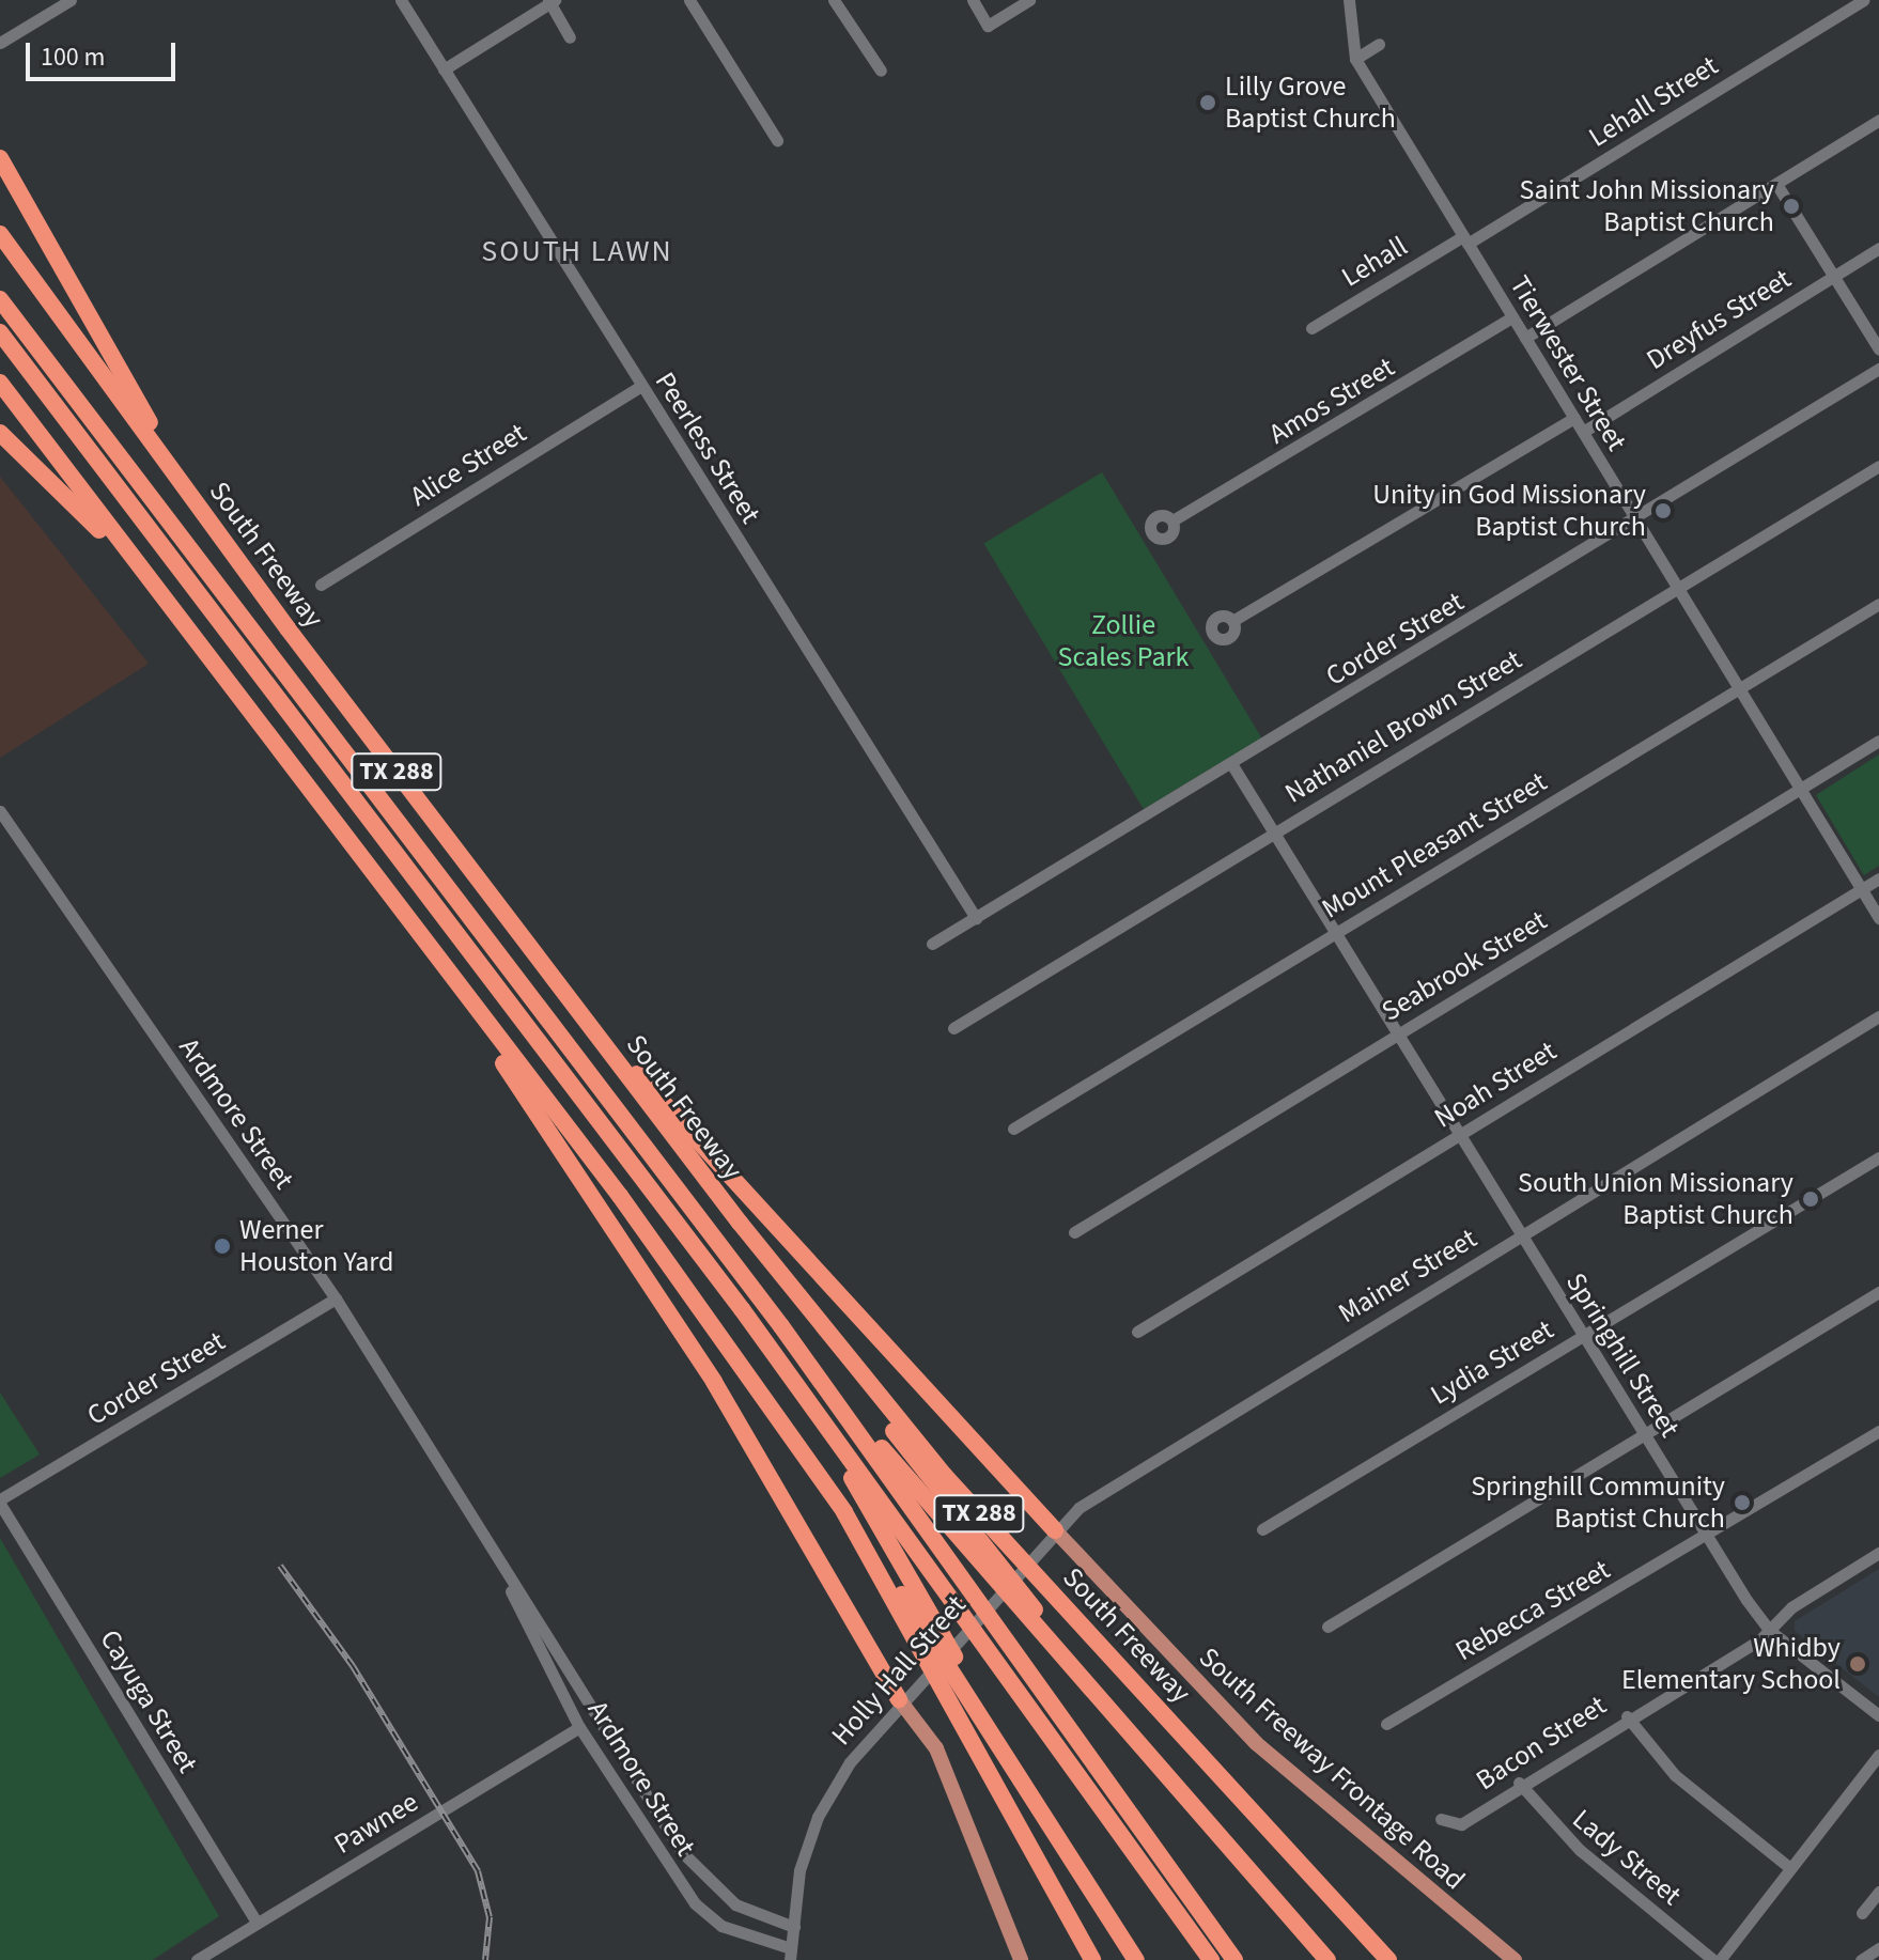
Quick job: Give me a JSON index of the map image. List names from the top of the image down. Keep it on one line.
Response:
{"streets":{"highway":["South Freeway","TX 288"],"main road":["South Freeway Frontage Road"],"street":["Lehall Street","Lehall","Dreyfus Street","Tierwester Street","Amos Street","Peerless Street","Alice Street","Corder Street","Nathaniel Brown Street","Mount Pleasant Street","Seabrook Street","Noah Street","Ardmore Street","Mainer Street","Springhill Street","Lydia Street","Rebecca Street","Holly Hall Street","Cayuga Street","Bacon Street","Pawnee","Lady Street"]},"crossings":[["Lehall Street","Lehall"],["Lehall Street","Tierwester Street"],["Lehall","Tierwester Street"],["Dreyfus Street","Tierwester Street"],["Tierwester Street","Amos Street"],["Tierwester Street","Corder Street"],["Tierwester Street","Nathaniel Brown Street"],["Tierwester Street","Mount Pleasant Street"],["Tierwester Street","Seabrook Street"],["Tierwester Street","Noah Street"],["Peerless Street","Alice Street"],["Peerless Street","Corder Street"],["Corder Street","Ardmore Street"],["Corder Street","Springhill Street"],["Corder Street","Cayuga Street"],["Nathaniel Brown Street","Springhill Street"],["Mount Pleasant Street","Springhill Street"],["Seabrook Street","Springhill Street"],["Noah Street","Springhill Street"],["Ardmore Street","Holly Hall Street"],["Ardmore Street","Pawnee"],["Mainer Street","Springhill Street"],["Mainer Street","Holly Hall Street"],["Mainer Street","South Freeway Frontage Road"],["Springhill Street","Lydia Street"],["Springhill Street","Rebecca Street"],["Springhill Street","Bacon Street"],["Holly Hall Street","South Freeway Frontage Road"],["Cayuga Street","Pawnee"],["Bacon Street","Lady Street"]],"districts":["SOUTH LAWN"],"parks":["Zollie Scales Park"],"places":["Lilly Grove Baptist Church","Saint John Missionary Baptist Church","Unity in God Missionary Baptist Church","South Union Missionary Baptist Church","Werner Houston Yard","Springhill Community Baptist Church","Whidby Elementary School"],"scale_bar":"100 m"}
